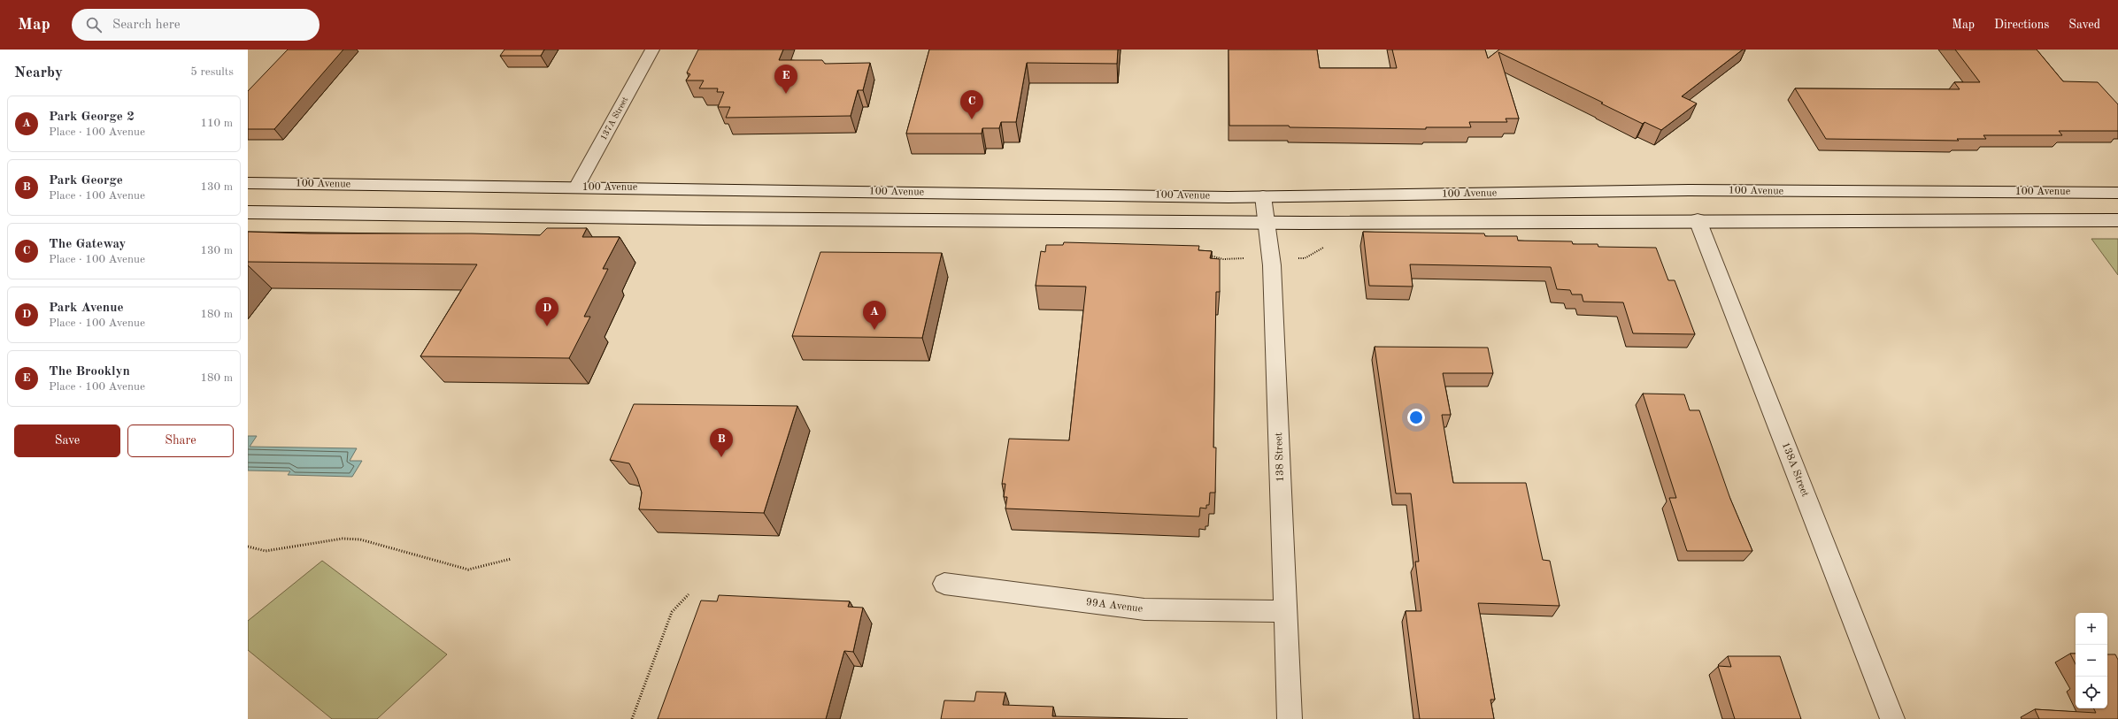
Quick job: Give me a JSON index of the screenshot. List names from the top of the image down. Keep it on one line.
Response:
{"streets":{"main road":["137A Street","100 Avenue","138 Street","138A Street","99A Avenue"]},"crossings":[["137A Street","100 Avenue"],["100 Avenue","138 Street"],["138 Street","99A Avenue"]],"page":{"header":"Map","search":"Search here","nav":["Map","Directions","Saved"],"heading":["Nearby","5 results"],"pins":["E","C","D","A","B"],"list":[{"mark":"A","name":"Park George 2","note":"Place · 100 Avenue","value":"110 m"},{"mark":"B","name":"Park George","note":"Place · 100 Avenue","value":"130 m"},{"mark":"C","name":"The Gateway","note":"Place · 100 Avenue","value":"130 m"},{"mark":"D","name":"Park Avenue","note":"Place · 100 Avenue","value":"180 m"},{"mark":"E","name":"The Brooklyn","note":"Place · 100 Avenue","value":"180 m"}],"buttons":["Save","Share"],"map_buttons":["+","−"]}}
